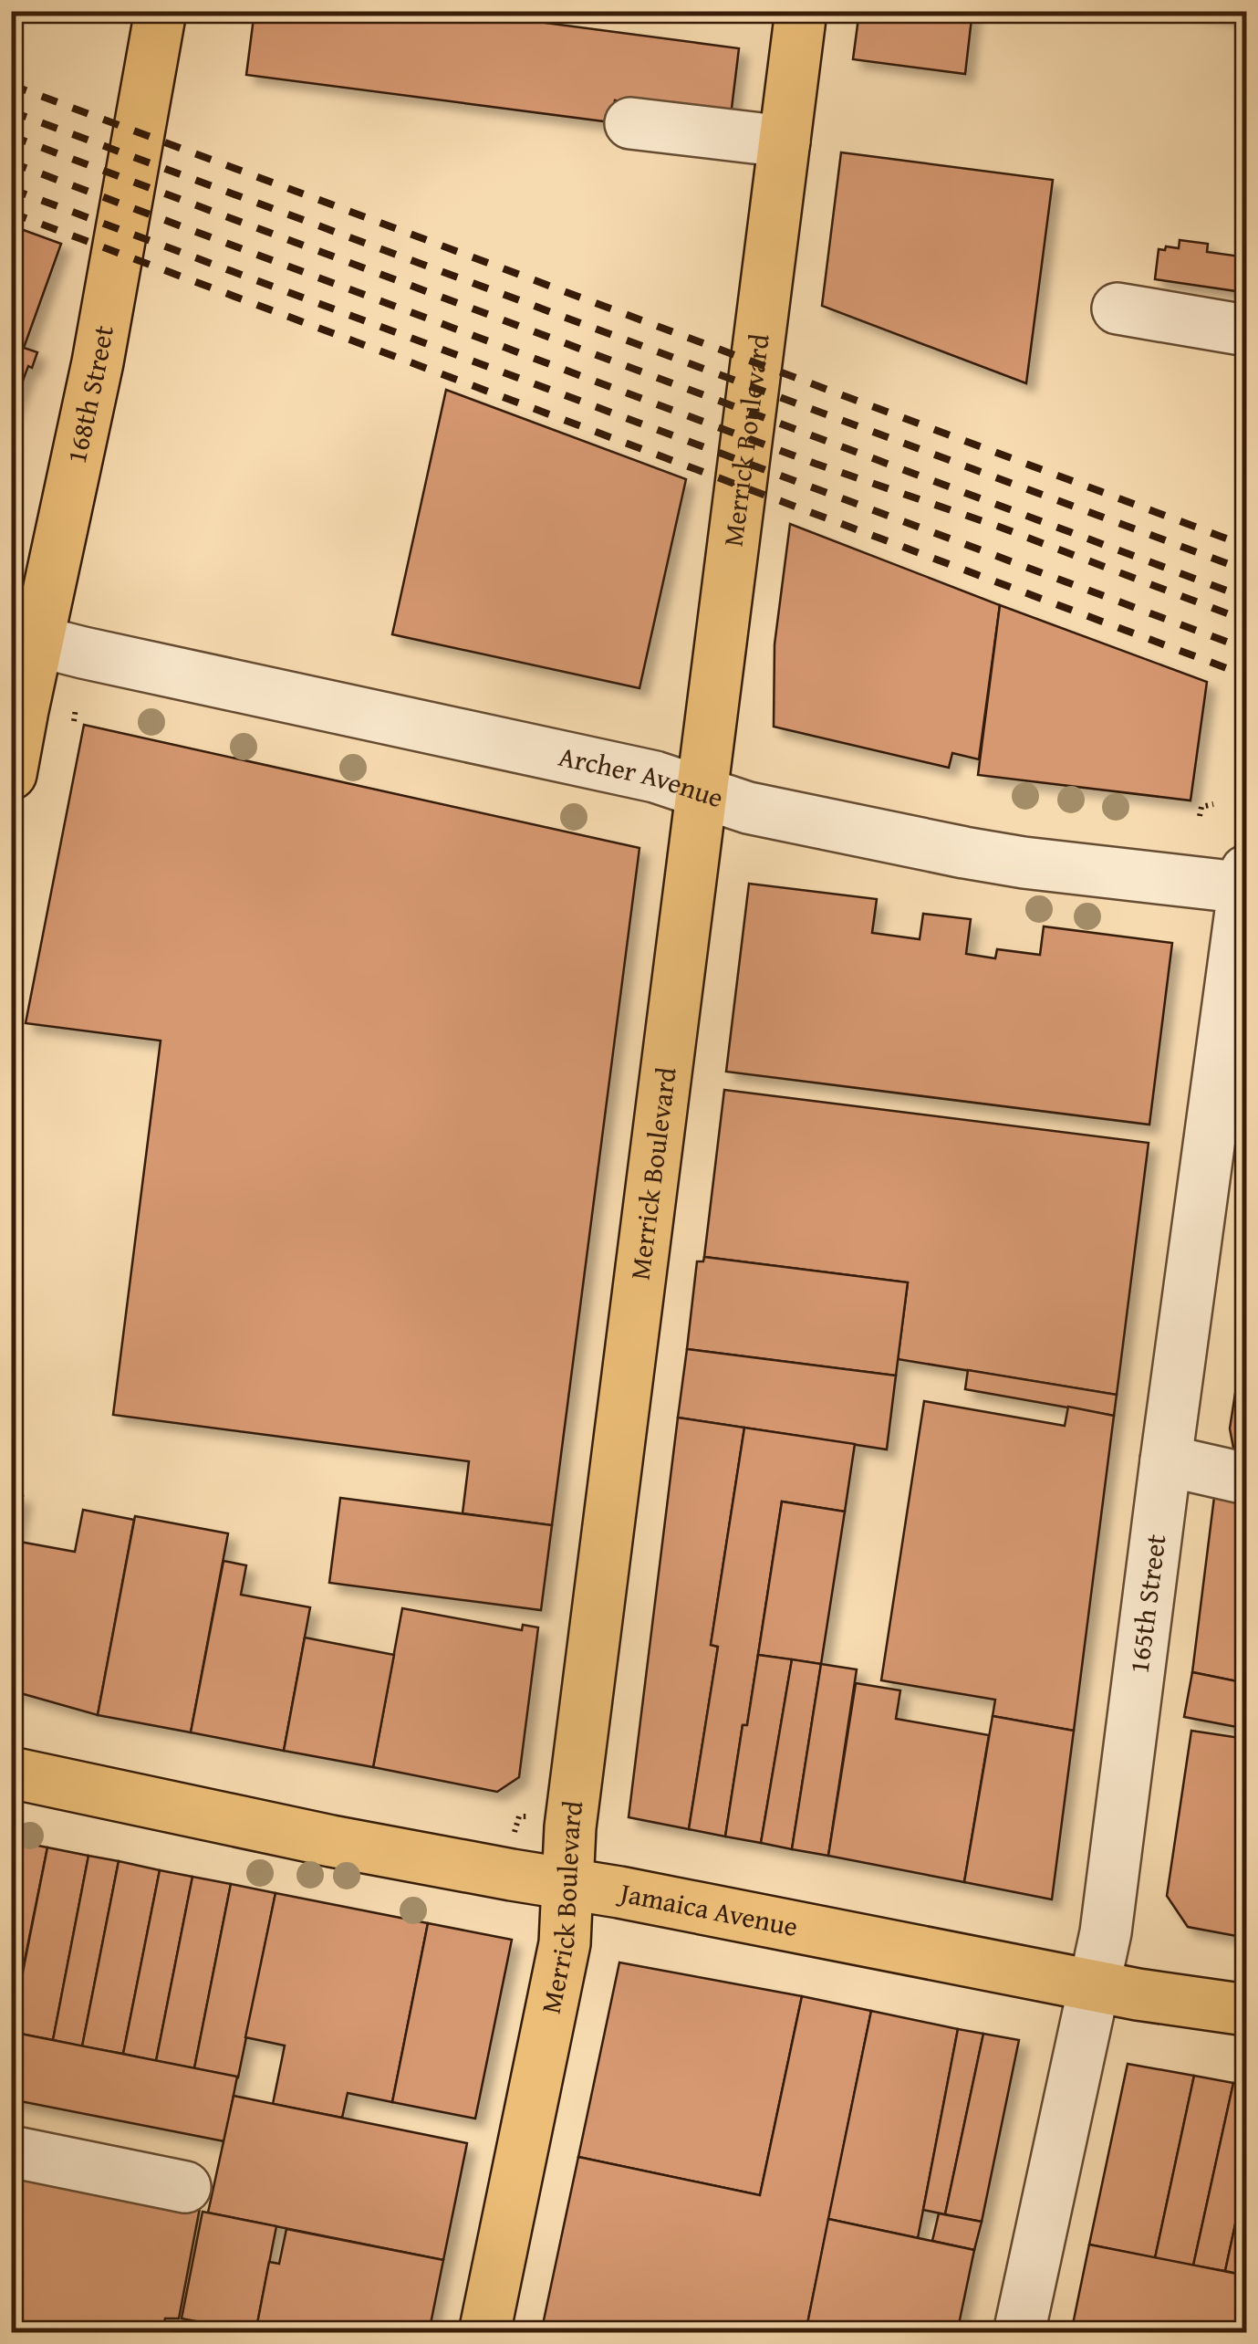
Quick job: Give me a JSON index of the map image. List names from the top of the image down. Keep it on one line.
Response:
{"streets":{"main road":["168th Street","Merrick Boulevard","Jamaica Avenue"],"street":["Archer Avenue","165th Street"]},"crossings":[["168th Street","Archer Avenue"],["Merrick Boulevard","Archer Avenue"],["Merrick Boulevard","Jamaica Avenue"],["Archer Avenue","165th Street"],["165th Street","Jamaica Avenue"]]}
